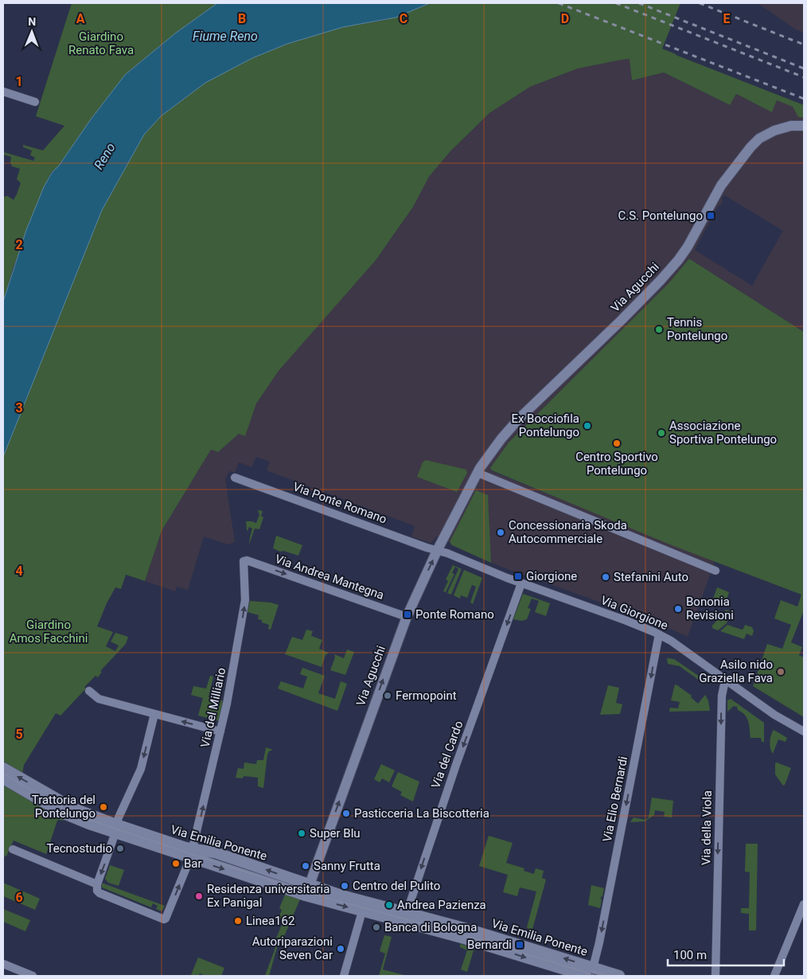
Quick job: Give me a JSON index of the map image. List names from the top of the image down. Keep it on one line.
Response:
{"streets":{"main road":["Via Emilia Ponente"],"street":["Via Agucchi","Via Ponte Romano","Via Andrea Mantegna","Via Giorgione","Via del Milliario","Via del Cardo","Via Elio Bernardi","Via della Viola"]},"crossings":[["Via Agucchi","Via Ponte Romano"],["Via Agucchi","Via Andrea Mantegna"],["Via Agucchi","Via Giorgione"],["Via Agucchi","Via Emilia Ponente"],["Via Ponte Romano","Via Giorgione"],["Via Andrea Mantegna","Via del Milliario"],["Via Giorgione","Via del Cardo"],["Via Giorgione","Via Elio Bernardi"],["Via Giorgione","Via della Viola"],["Via del Milliario","Via Emilia Ponente"],["Via del Cardo","Via Emilia Ponente"],["Via Elio Bernardi","Via Emilia Ponente"]],"one_way":["Via Agucchi","Via Andrea Mantegna","Via del Cardo","Via Elio Bernardi","Via della Viola"],"water":["Fiume Reno","Reno"],"parks":["Giardino Renato Fava","Giardino Amos Facchini"],"places":{"transit":["C.S. Pontelungo","Giorgione","Ponte Romano","Bernardi"],"other":["Tennis Pontelungo","Ex Bocciofila Pontelungo","Associazione Sportiva Pontelungo","Centro Sportivo Pontelungo","Concessionaria Skoda Autocommerciale","Stefanini Auto","Bononia Revisioni","Asilo nido Graziella Fava","Fermopoint","Trattoria del Pontelungo","Pasticceria La Biscotteria","Super Blu","Tecnostudio","Bar","Sanny Frutta","Centro del Pulito","Residenza universitaria Ex Panigal","Andrea Pazienza","Linea162","Banca di Bologna","Autoriparazioni Seven Car"]},"scale_bar":"100 m","north":"top","grid":{"columns":["A","B","C","D","E"],"rows":["1","2","3","4","5","6"]}}
